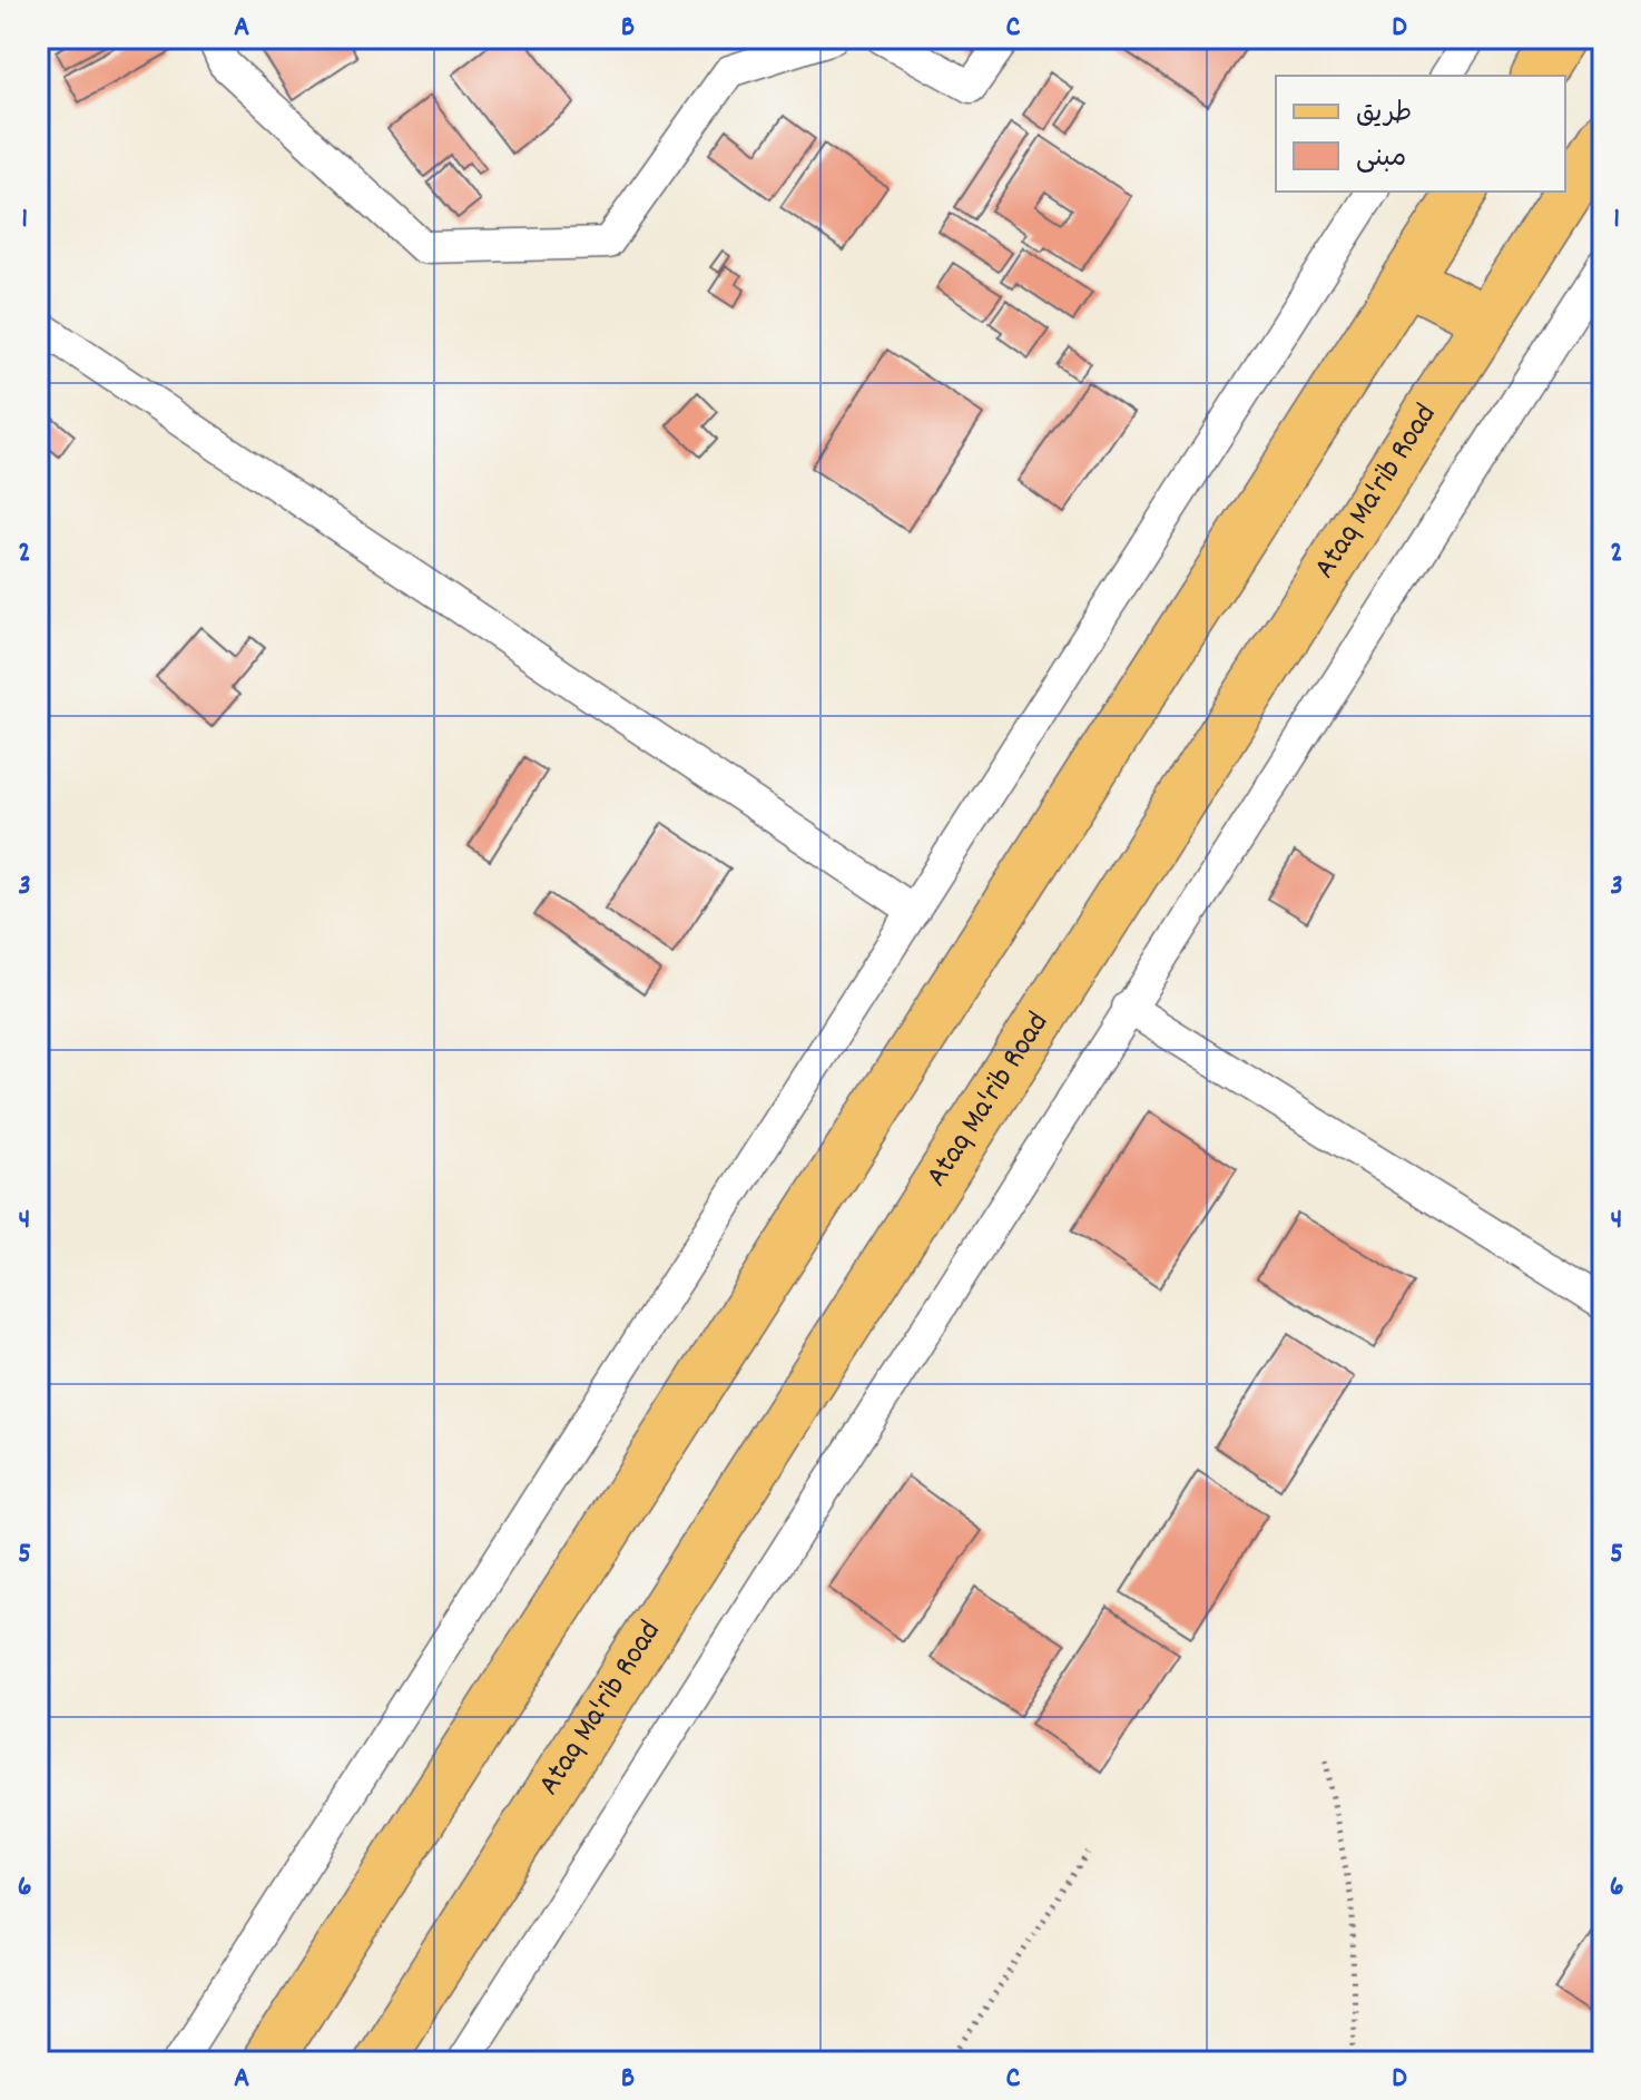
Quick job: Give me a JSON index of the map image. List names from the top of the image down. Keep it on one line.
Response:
{"streets":{"main road":["Ataq Ma'rib Road"]},"legend":["طريق","مبنى"],"grid":{"columns":["A","B","C","D"],"rows":["1","2","3","4","5","6"]}}
